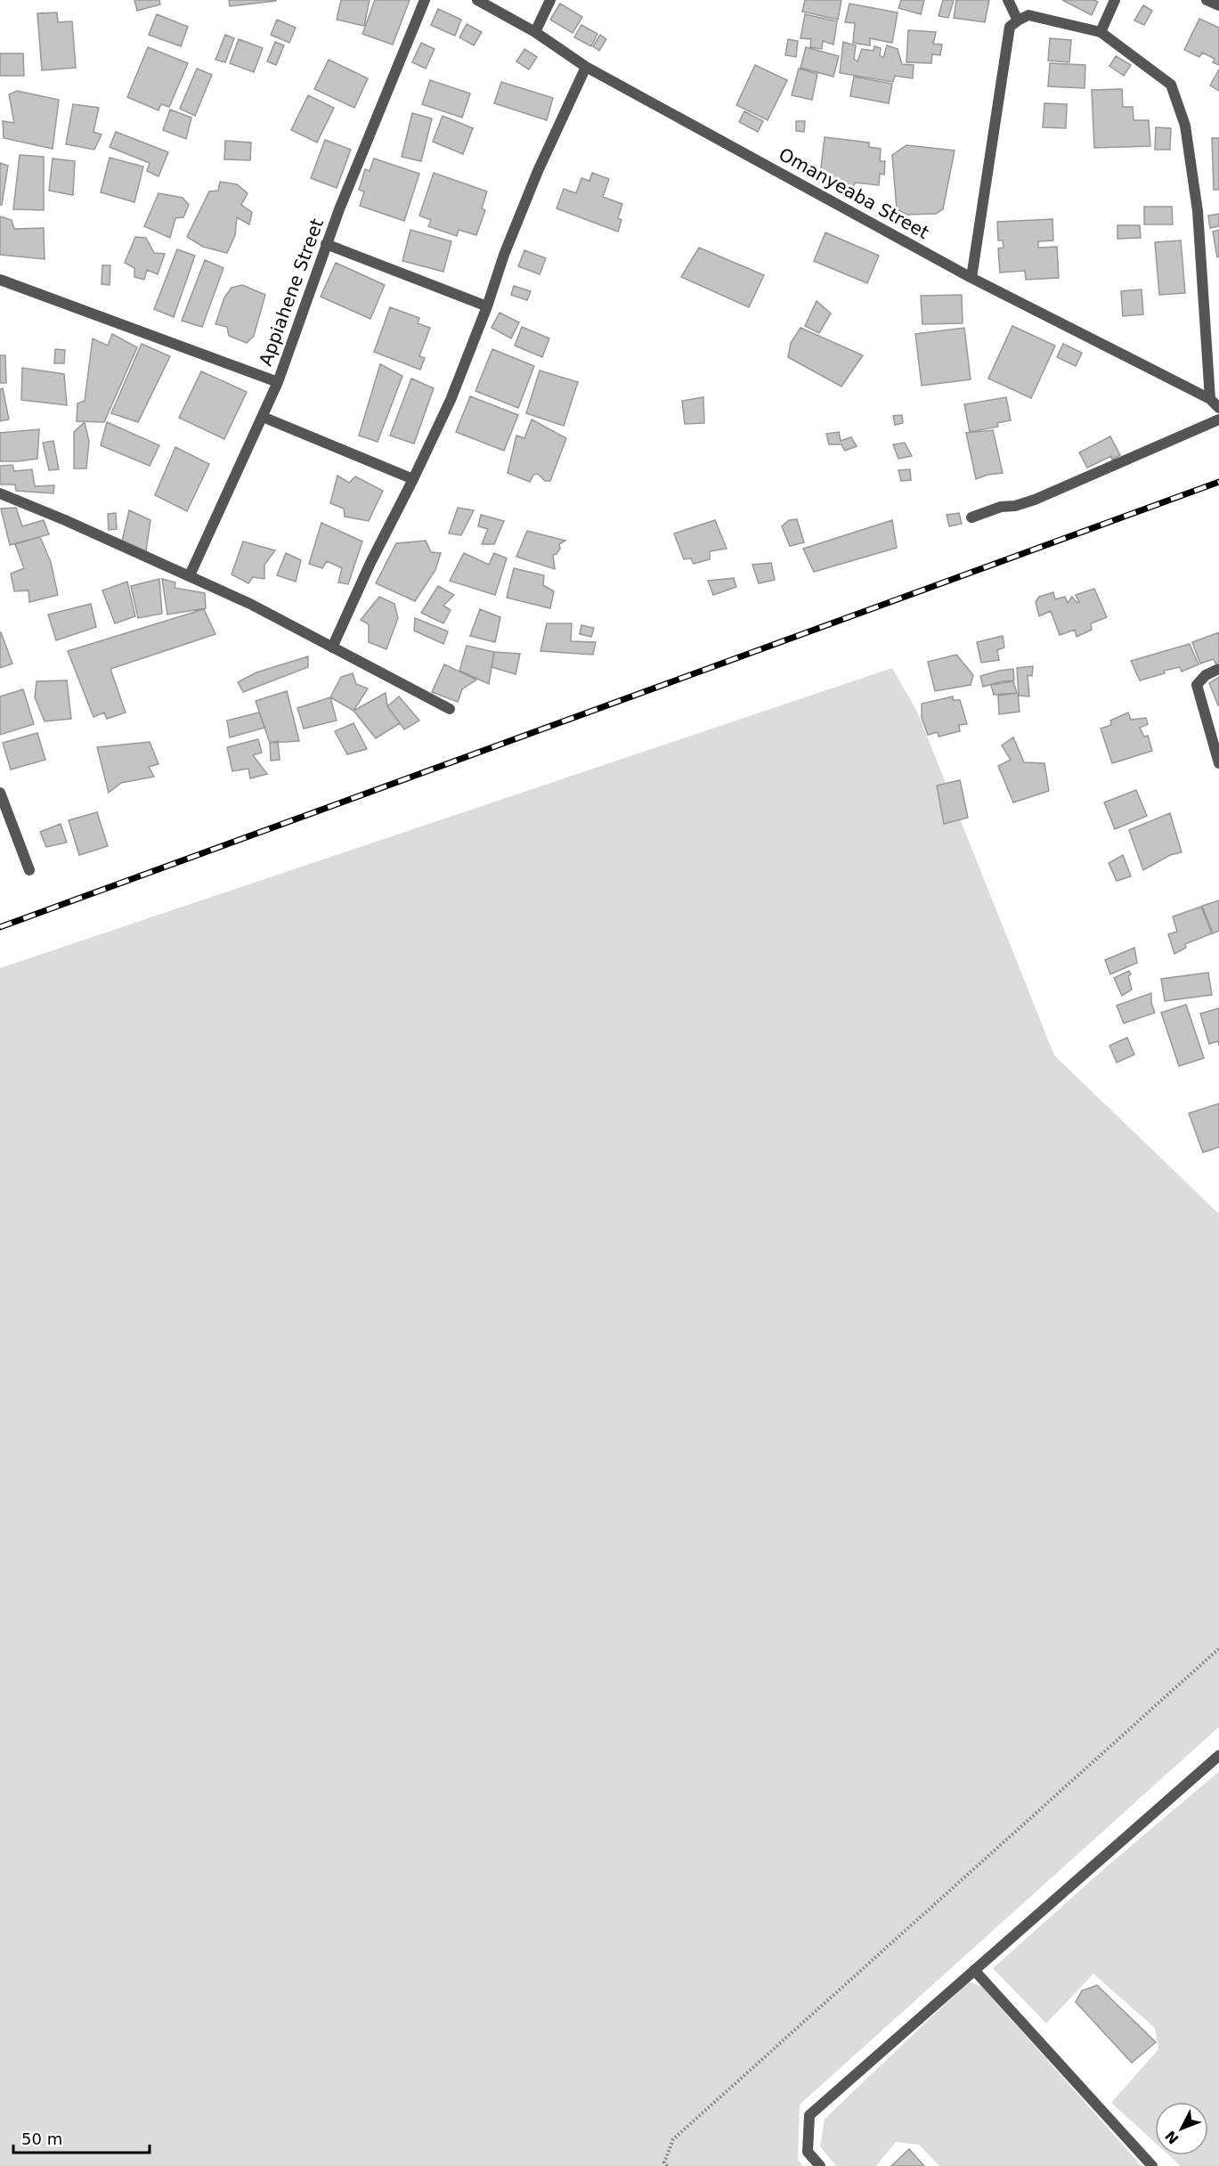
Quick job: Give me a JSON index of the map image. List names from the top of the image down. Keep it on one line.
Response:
{"streets":{"street":["Omanyeaba Street","Appiahene Street"]},"scale_bar":"50 m","north":"bottom left"}
